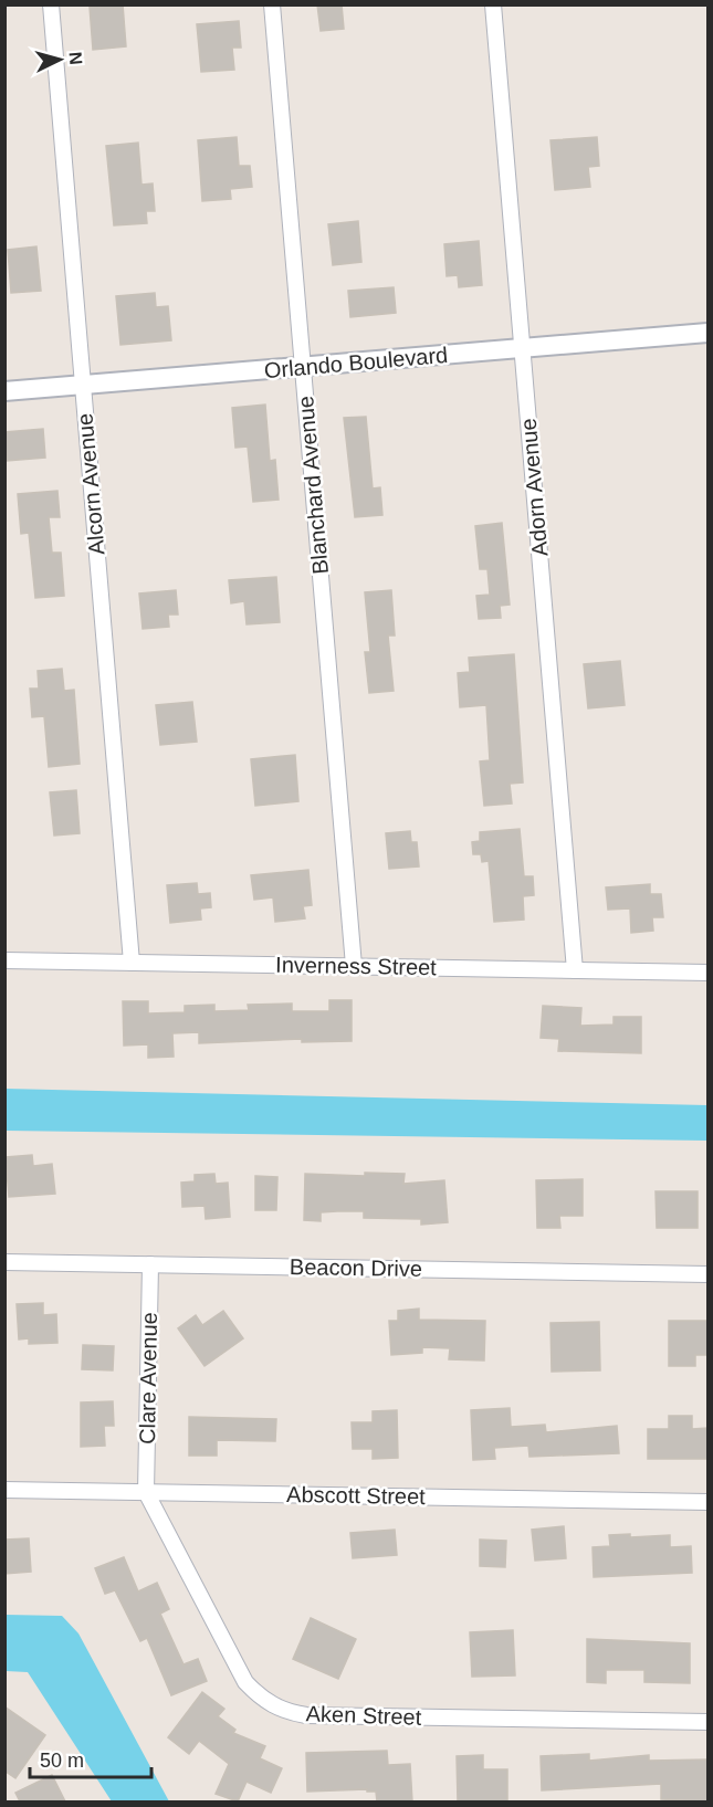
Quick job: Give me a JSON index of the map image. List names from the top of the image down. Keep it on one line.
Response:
{"streets":{"street":["Orlando Boulevard","Alcorn Avenue","Blanchard Avenue","Adorn Avenue","Inverness Street","Beacon Drive","Clare Avenue","Abscott Street","Aken Street"]},"crossings":[["Orlando Boulevard","Alcorn Avenue"],["Orlando Boulevard","Blanchard Avenue"],["Orlando Boulevard","Adorn Avenue"],["Alcorn Avenue","Inverness Street"],["Blanchard Avenue","Inverness Street"],["Adorn Avenue","Inverness Street"],["Beacon Drive","Clare Avenue"],["Clare Avenue","Abscott Street"],["Clare Avenue","Aken Street"],["Abscott Street","Aken Street"]],"scale_bar":"50 m","north":"right"}
